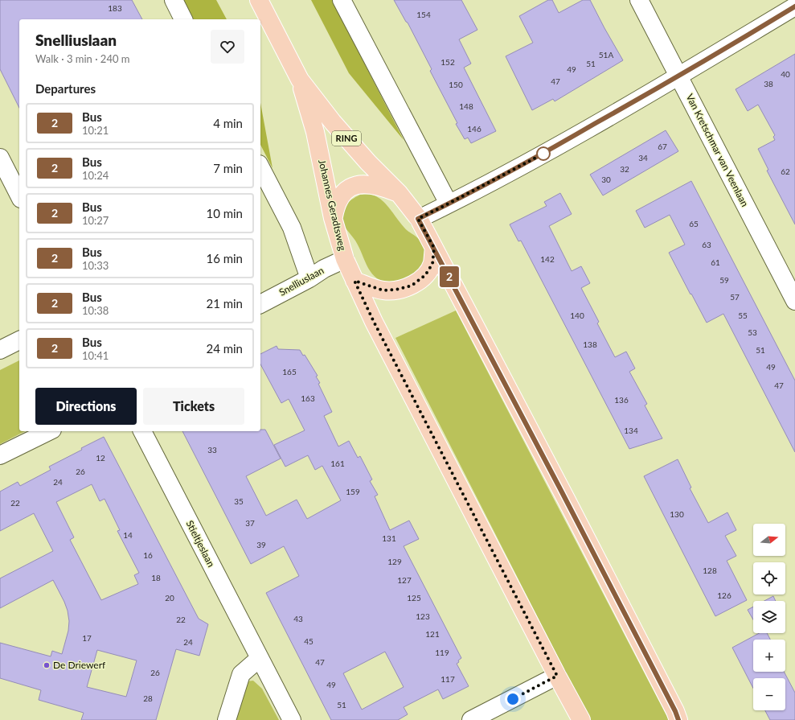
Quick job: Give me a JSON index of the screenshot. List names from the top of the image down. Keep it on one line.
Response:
{"streets":{"main road":["RING","Johannes Geradtsweg"],"street":["Van Kretschmar van Veenlaan","Snelliuslaan","Stieltjeslaan"]},"crossings":[["Johannes Geradtsweg","Snelliuslaan"]],"places":["De Driewerf"],"lines":["bus line 2"],"house_numbers":["183","154","51A","152","51","49","40","47","38","150","148","146","67","34","32","62","30","65","63","142","61","59","57","140","55","53","138","51","49","165","47","163","136","134","33","12","161","26","24","159","35","22","130","37","14","131","39","16","129","128","18","127","126","20","125","123","43","22","121","17","45","24","119","47","26","117","49","28","51"],"north":"right","page":{"on_map":"2","heading":[["Snelliuslaan","Walk · 3 min · 240 m"],"Departures"],"list":[{"mark":"2","name":"Bus","note":"10:21","value":"4 min"},{"mark":"2","name":"Bus","note":"10:24","value":"7 min"},{"mark":"2","name":"Bus","note":"10:27","value":"10 min"},{"mark":"2","name":"Bus","note":"10:33","value":"16 min"},{"mark":"2","name":"Bus","note":"10:38","value":"21 min"},{"mark":"2","name":"Bus","note":"10:41","value":"24 min"}],"buttons":["Directions","Tickets"],"map_buttons":["+","−"]}}
